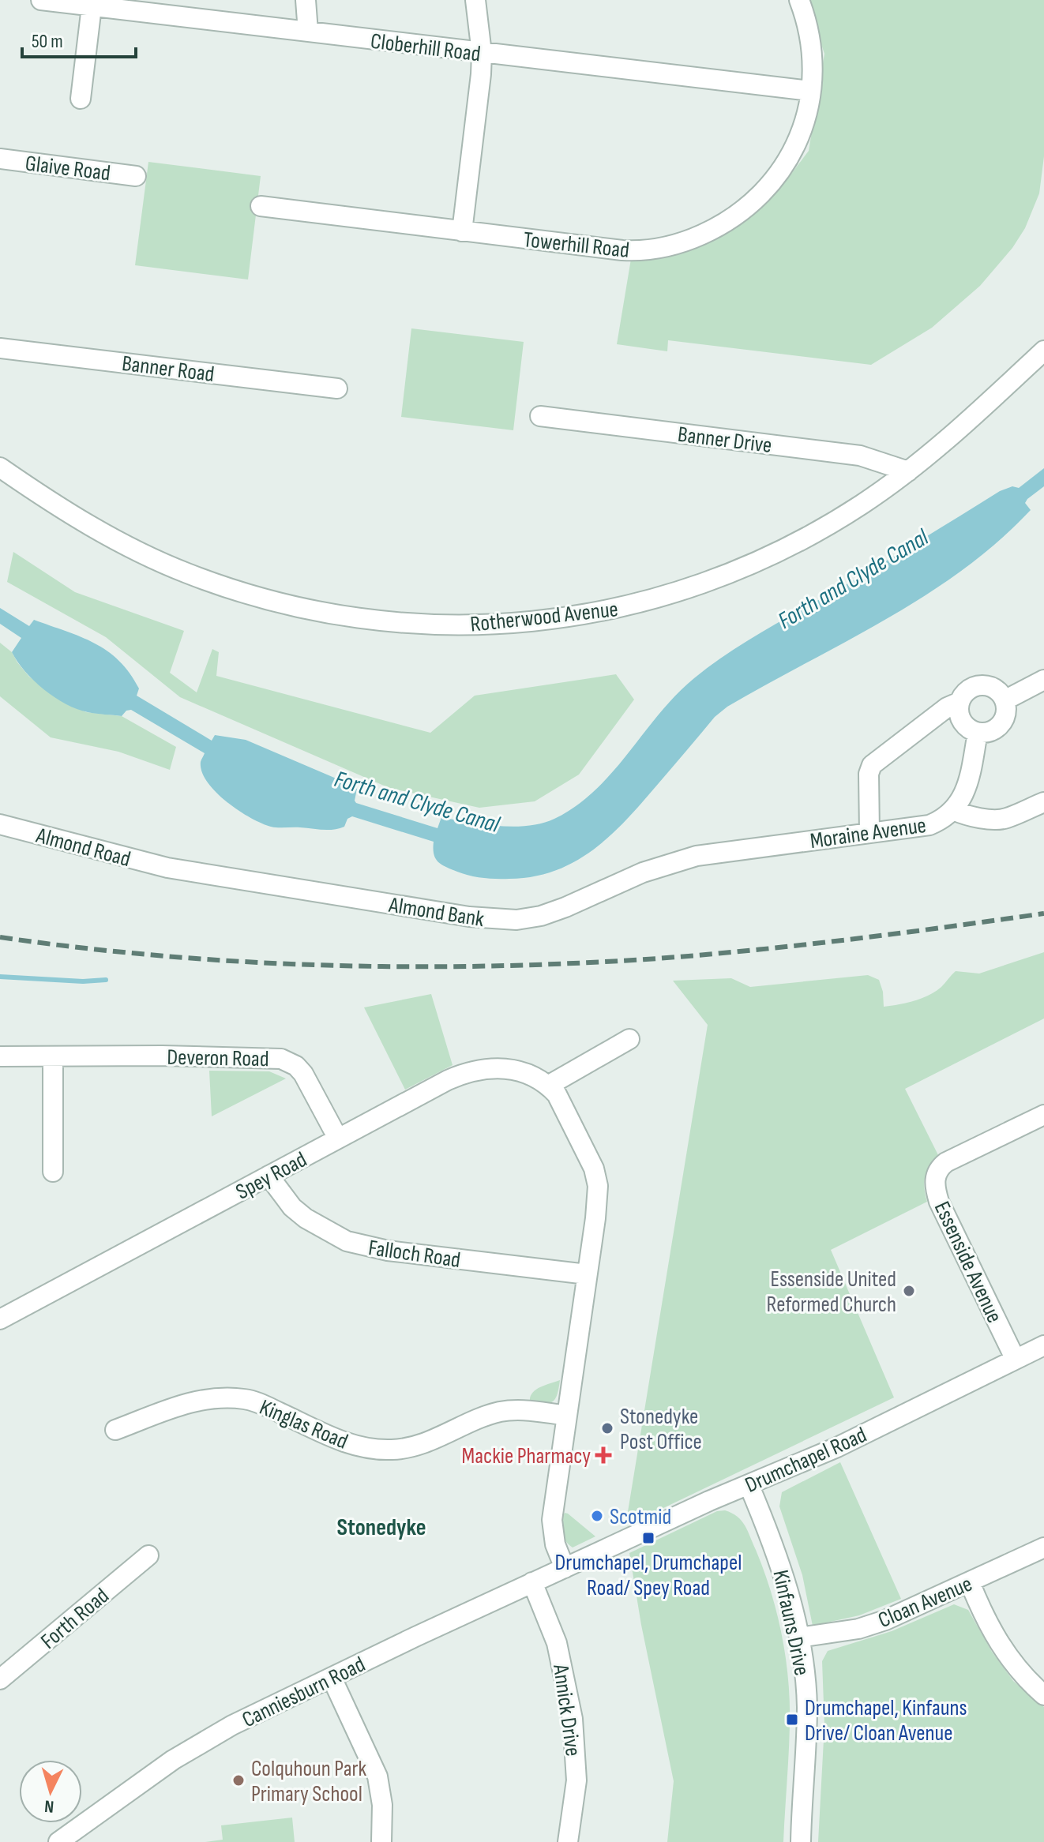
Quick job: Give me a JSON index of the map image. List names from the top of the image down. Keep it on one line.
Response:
{"streets":{"street":["Cloberhill Road","Glaive Road","Towerhill Road","Banner Road","Banner Drive","Rotherwood Avenue","Moraine Avenue","Almond Road","Almond Bank","Deveron Road","Spey Road","Falloch Road","Essenside Avenue","Kinglas Road","Drumchapel Road","Cloan Avenue","Forth Road","Kinfauns Drive","Canniesburn Road","Annick Drive"]},"crossings":[["Cloberhill Road","Towerhill Road"],["Banner Drive","Rotherwood Avenue"],["Moraine Avenue","Almond Bank"],["Almond Road","Almond Bank"],["Deveron Road","Spey Road"],["Spey Road","Falloch Road"],["Spey Road","Kinglas Road"],["Spey Road","Drumchapel Road"],["Spey Road","Canniesburn Road"],["Essenside Avenue","Drumchapel Road"],["Drumchapel Road","Kinfauns Drive"],["Drumchapel Road","Canniesburn Road"],["Cloan Avenue","Kinfauns Drive"],["Canniesburn Road","Annick Drive"]],"districts":["Stonedyke"],"water":["Forth and Clyde Canal"],"places":{"other":["Essenside United Reformed Church","Stonedyke Post Office","Scotmid","Colquhoun Park Primary School"],"health":["Mackie Pharmacy"],"transit":["Drumchapel, Drumchapel Road/ Spey Road","Drumchapel, Kinfauns Drive/ Cloan Avenue"]},"scale_bar":"50 m","north":"bottom"}
